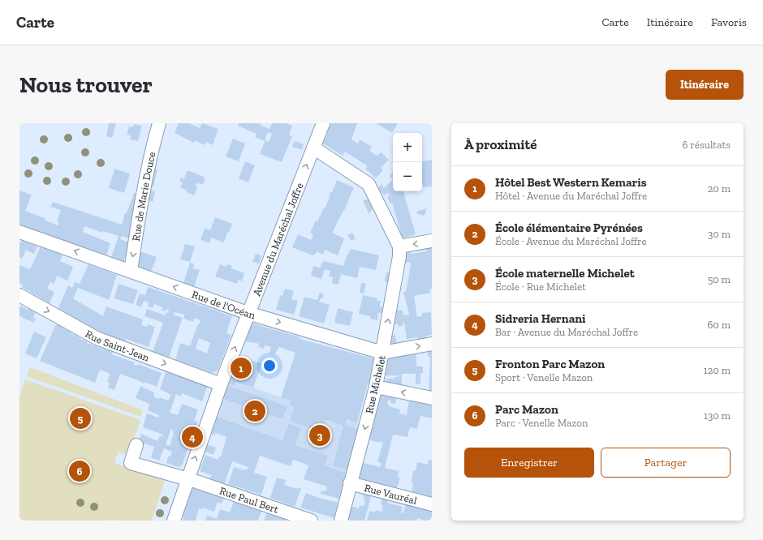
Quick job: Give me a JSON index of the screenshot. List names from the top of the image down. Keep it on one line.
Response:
{"streets":{"street":["Rue de Marie Douce","Avenue du Maréchal Joffre","Rue de l'Océan","Rue Saint-Jean","Rue Michelet","Rue Vauréal","Rue Paul Bert"]},"crossings":[["Rue de Marie Douce","Rue de l'Océan"],["Avenue du Maréchal Joffre","Rue de l'Océan"],["Avenue du Maréchal Joffre","Rue Saint-Jean"],["Avenue du Maréchal Joffre","Rue Paul Bert"],["Rue de l'Océan","Rue Michelet"],["Rue Michelet","Rue Vauréal"]],"one_way":["Rue de Marie Douce","Avenue du Maréchal Joffre","Rue Saint-Jean"],"page":{"header":"Carte","nav":["Carte","Itinéraire","Favoris"],"buttons":["Itinéraire",["Enregistrer","Partager"]],"title":"Nous trouver","heading":["À proximité","6 résultats"],"map_buttons":["+","−"],"list":[{"mark":"1","name":"Hôtel Best Western Kemaris","note":"Hôtel · Avenue du Maréchal Joffre","value":"20 m"},{"mark":"2","name":"École élémentaire Pyrénées","note":"École · Avenue du Maréchal Joffre","value":"30 m"},{"mark":"3","name":"École maternelle Michelet","note":"École · Rue Michelet","value":"50 m"},{"mark":"4","name":"Sidreria Hernani","note":"Bar · Avenue du Maréchal Joffre","value":"60 m"},{"mark":"5","name":"Fronton Parc Mazon","note":"Sport · Venelle Mazon","value":"120 m"},{"mark":"6","name":"Parc Mazon","note":"Parc · Venelle Mazon","value":"130 m"}],"pins":["1","2","5","3","4","6"]}}
